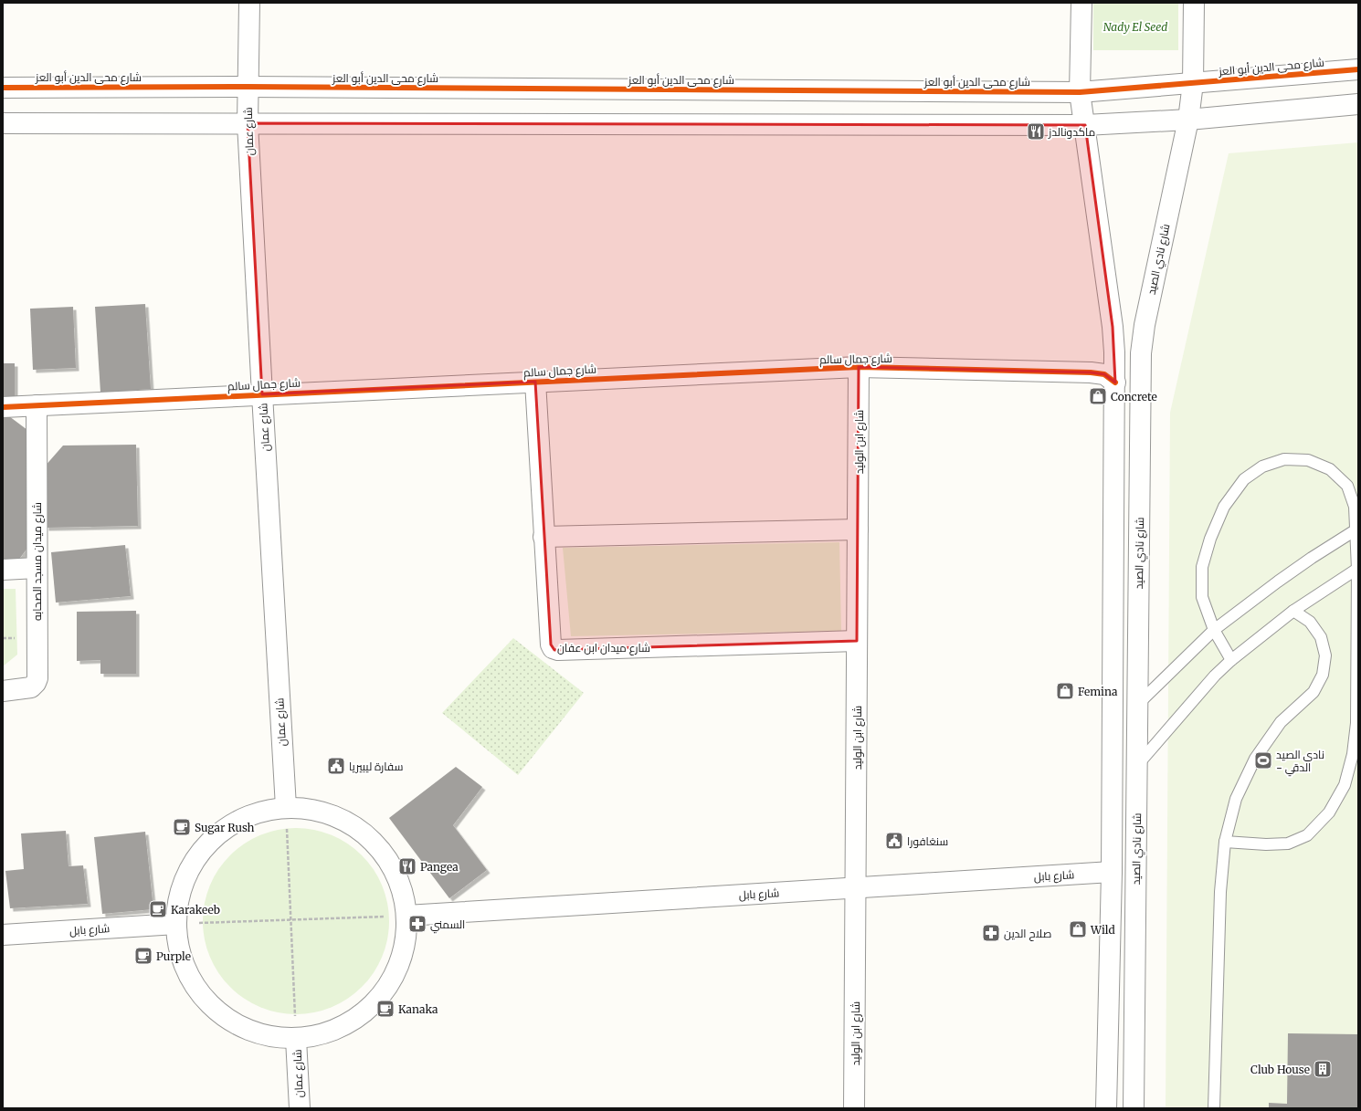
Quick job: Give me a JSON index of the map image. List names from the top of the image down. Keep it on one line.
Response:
{"streets":{"street":["شارع محى الدين أبو العز","شارع عمان","شارع نادي الصيد","شارع جمال سالم","شارع ابن الوليد","شارع ميدان مسجد الصحابه","شارع ميدان ابن عفان","شارع بابل"]},"crossings":[["شارع محى الدين أبو العز","شارع عمان"],["شارع محى الدين أبو العز","شارع نادي الصيد"],["شارع عمان","شارع جمال سالم"],["شارع جمال سالم","شارع ابن الوليد"],["شارع جمال سالم","شارع ميدان مسجد الصحابه"],["شارع جمال سالم","شارع ميدان ابن عفان"],["شارع ابن الوليد","شارع ميدان ابن عفان"],["شارع ابن الوليد","شارع بابل"]],"parks":["Nady El Seed"],"places":{"restaurant":["ماكدونالدز","Pangea"],"shop":["Concrete","Femina","Wild"],"sports":["نادي الصيد - الدقي"],"public building":["سفارة ليبيريا","سنغافورا"],"cafe":["Sugar Rush","Karakeeb","Purple","Kanaka"],"pharmacy":["السمني","صلاح الدين"],"building":["Club House"]}}
